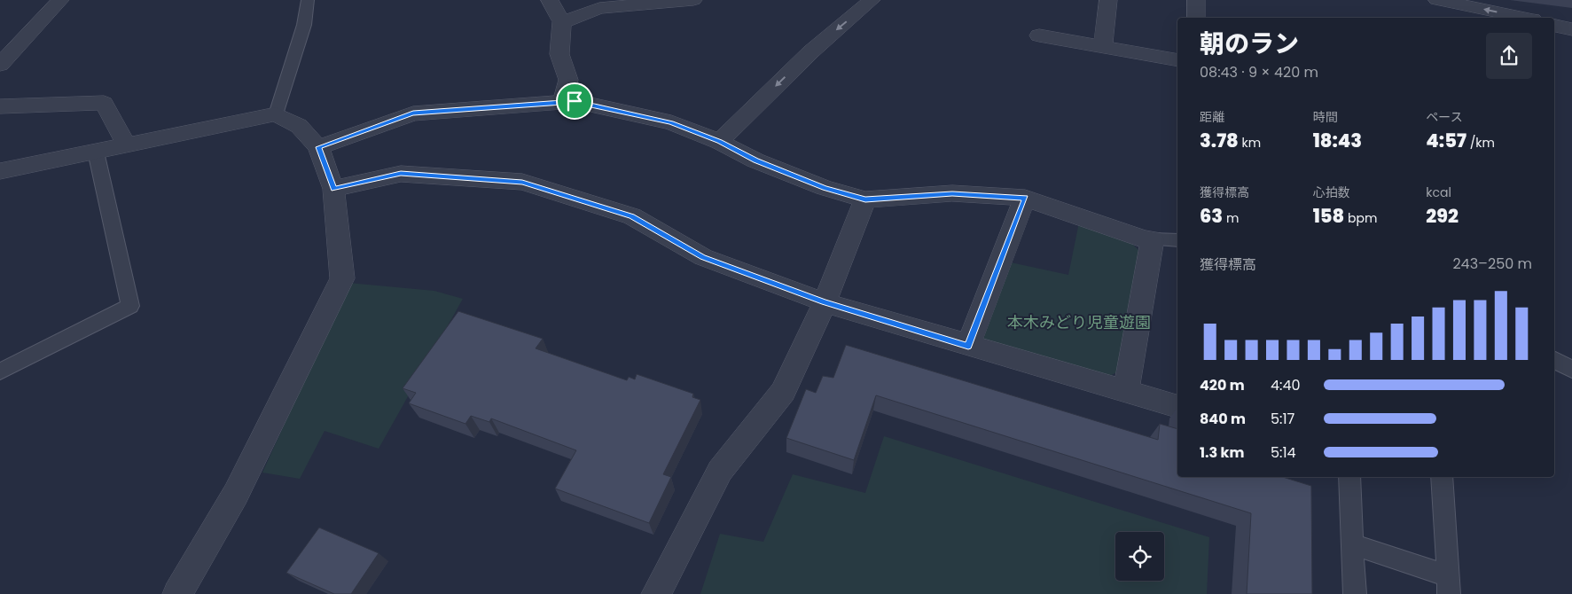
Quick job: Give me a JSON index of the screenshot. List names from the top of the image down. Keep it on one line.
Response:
{"parks":["本木みどり児童遊園"],"page":{"heading":["朝のラン","08:43 · 9 × 420 m"],"stats":[["距離","3.78 km"],["時間","18:43"],["ペース","4:57 /km"],["獲得標高","63 m"],["心拍数","158 bpm"],["kcal","292"]],"chart":["獲得標高","243–250 m"],"list":[{"name":"420 m","note":"4:40"},{"name":"840 m","note":"5:17"},{"name":"1.3 km","note":"5:14"}]}}
